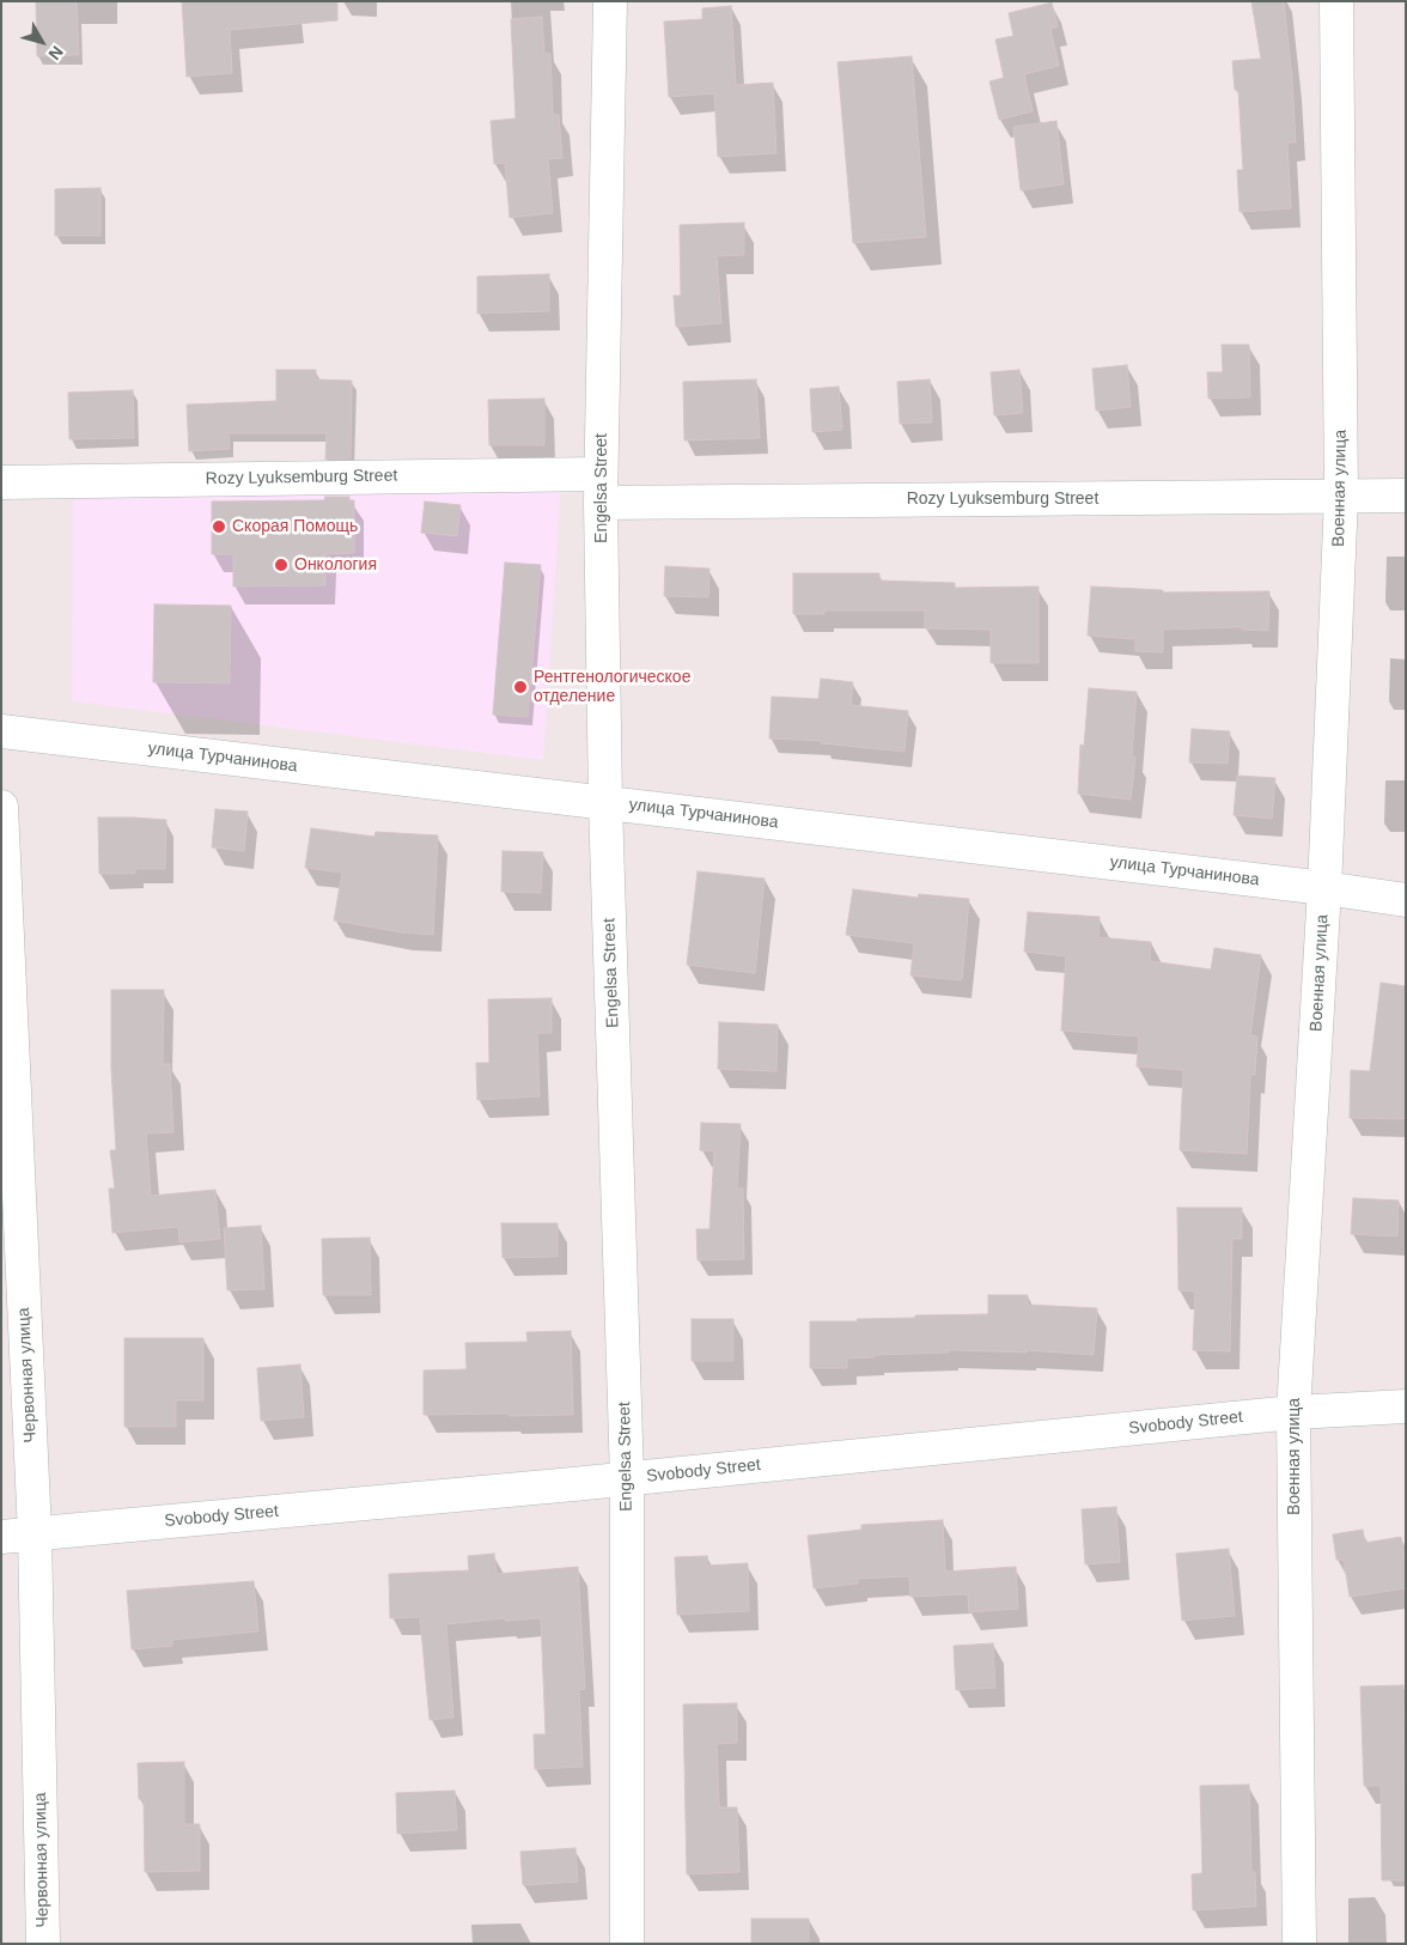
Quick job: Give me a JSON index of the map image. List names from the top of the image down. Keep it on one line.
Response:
{"streets":{"street":["Rozy Lyuksemburg Street","Engelsa Street","Военная улица","улица Турчанинова","Червонная улица","Svobody Street"]},"crossings":[["Rozy Lyuksemburg Street","Engelsa Street"],["Rozy Lyuksemburg Street","Военная улица"],["Engelsa Street","улица Турчанинова"],["Engelsa Street","Svobody Street"],["Военная улица","улица Турчанинова"],["Военная улица","Svobody Street"],["Червонная улица","Svobody Street"]],"places":["Скорая Помощь","Онкология","Рентгенологическое отделение"],"north":"bottom right"}
